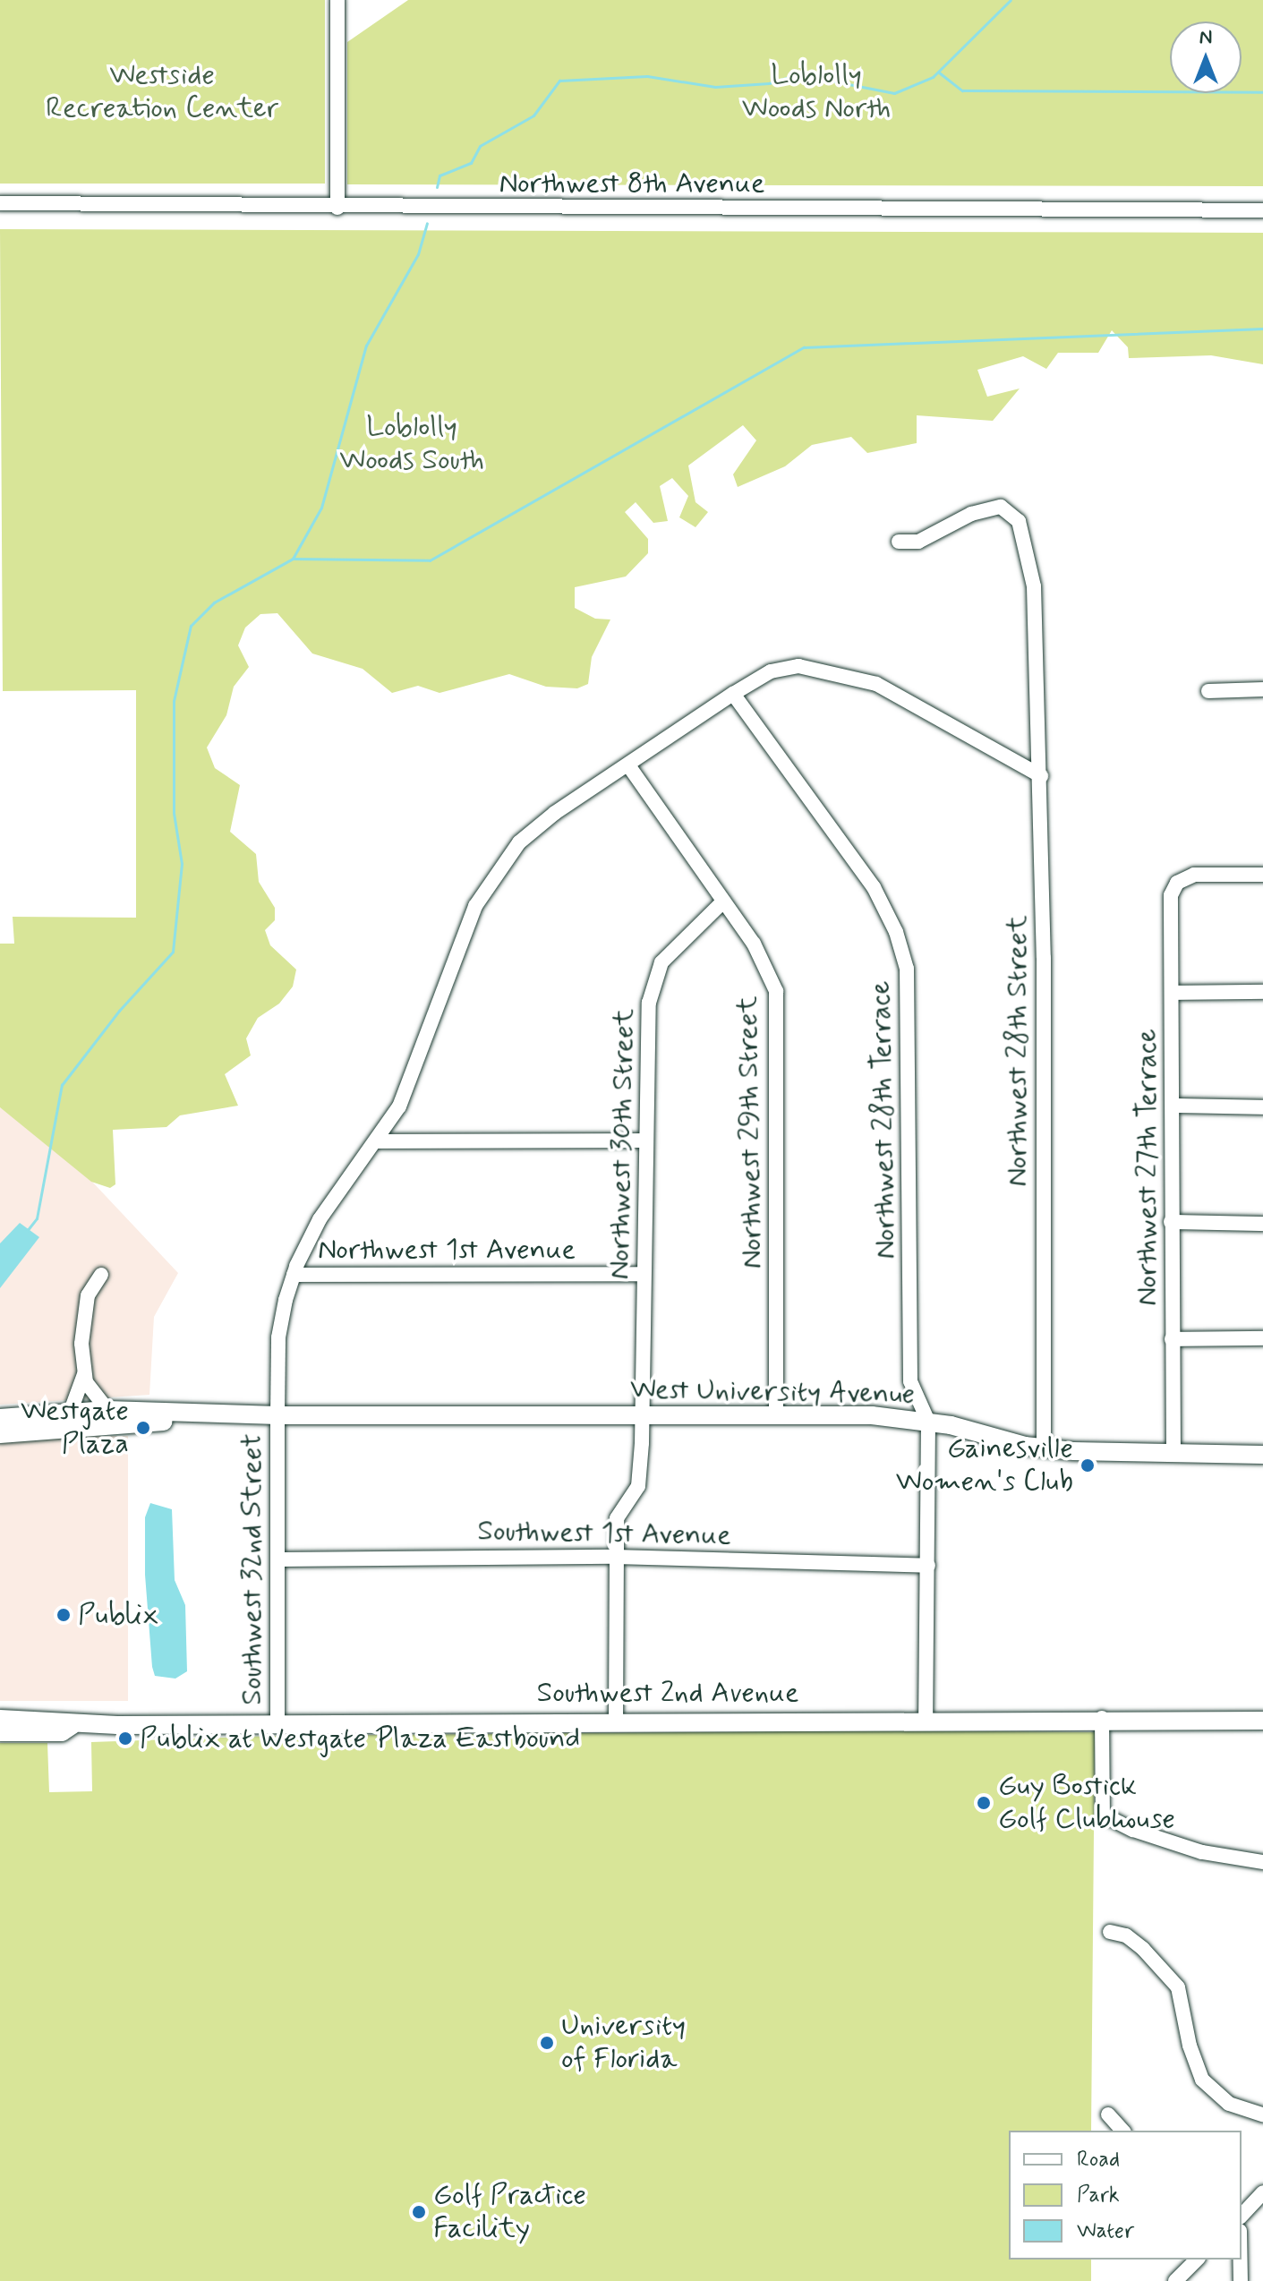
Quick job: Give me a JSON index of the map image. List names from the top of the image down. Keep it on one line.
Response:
{"streets":{"main road":["West University Avenue","Southwest 2nd Avenue"],"street":["Northwest 8th Avenue","Northwest 28th Street","Northwest 28th Terrace","Northwest 29th Street","Northwest 30th Street","Northwest 27th Terrace","Northwest 1st Avenue","Southwest 1st Avenue","Southwest 32nd Street"]},"crossings":[["Northwest 28th Street","West University Avenue"],["Northwest 28th Street","Southwest 32nd Street"],["Northwest 28th Terrace","West University Avenue"],["Northwest 28th Terrace","Southwest 32nd Street"],["Northwest 29th Street","Northwest 30th Street"],["Northwest 29th Street","West University Avenue"],["Northwest 29th Street","Southwest 32nd Street"],["Northwest 30th Street","Northwest 1st Avenue"],["Northwest 30th Street","West University Avenue"],["Northwest 30th Street","Southwest 1st Avenue"],["Northwest 30th Street","Southwest 2nd Avenue"],["Northwest 27th Terrace","West University Avenue"],["Northwest 1st Avenue","Southwest 32nd Street"],["West University Avenue","Southwest 32nd Street"],["Southwest 1st Avenue","Southwest 32nd Street"],["Southwest 32nd Street","Southwest 2nd Avenue"]],"parks":["Westside Recreation Center","Loblolly Woods North","Loblolly Woods South"],"places":["Westgate Plaza","Gainesville Women's Club","Publix","Publix at Westgate Plaza Eastbound","Guy Bostick Golf Clubhouse","University of Florida","Golf Practice Facility"],"legend":["Road","Park","Water"],"north":"top"}
